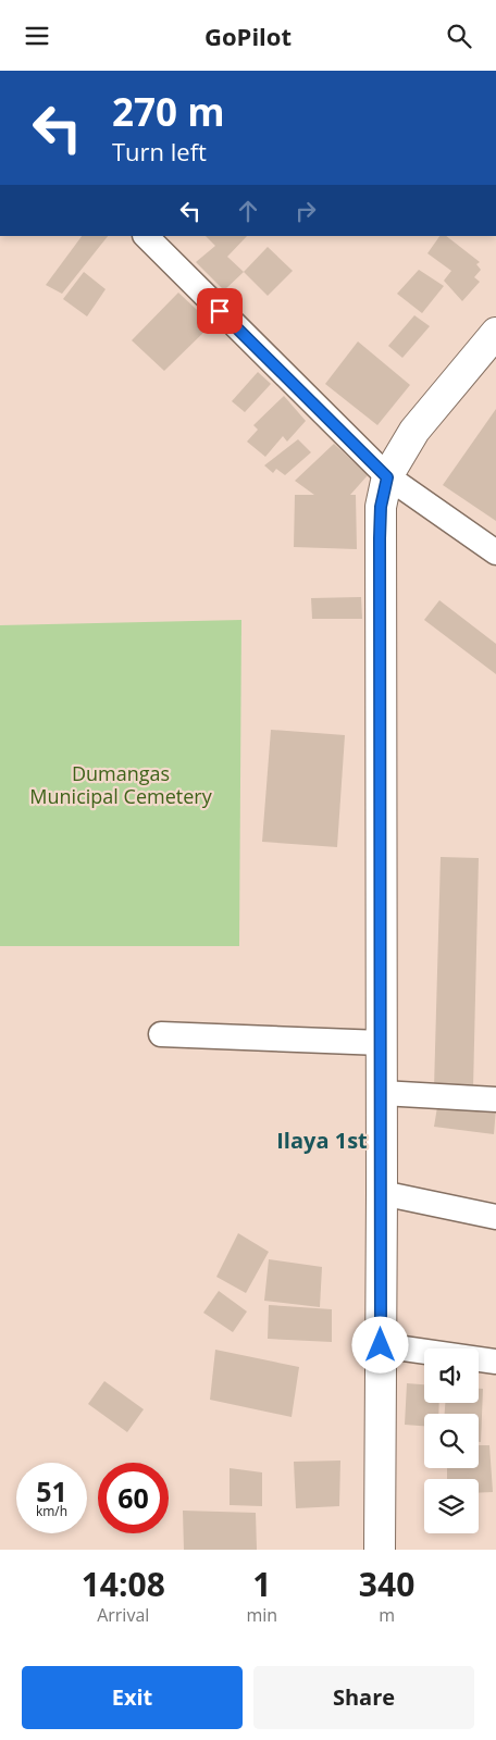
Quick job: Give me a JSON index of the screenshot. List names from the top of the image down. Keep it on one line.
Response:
{"districts":["Ilaya 1st"],"parks":["Dumangas Municipal Cemetery"],"page":{"header":"GoPilot","turn":["270 m","Turn left"],"speed":"51 km/h","limit":"60","eta":["14:08","Arrival","1","min","340","m"],"buttons":["Exit","Share"]}}
